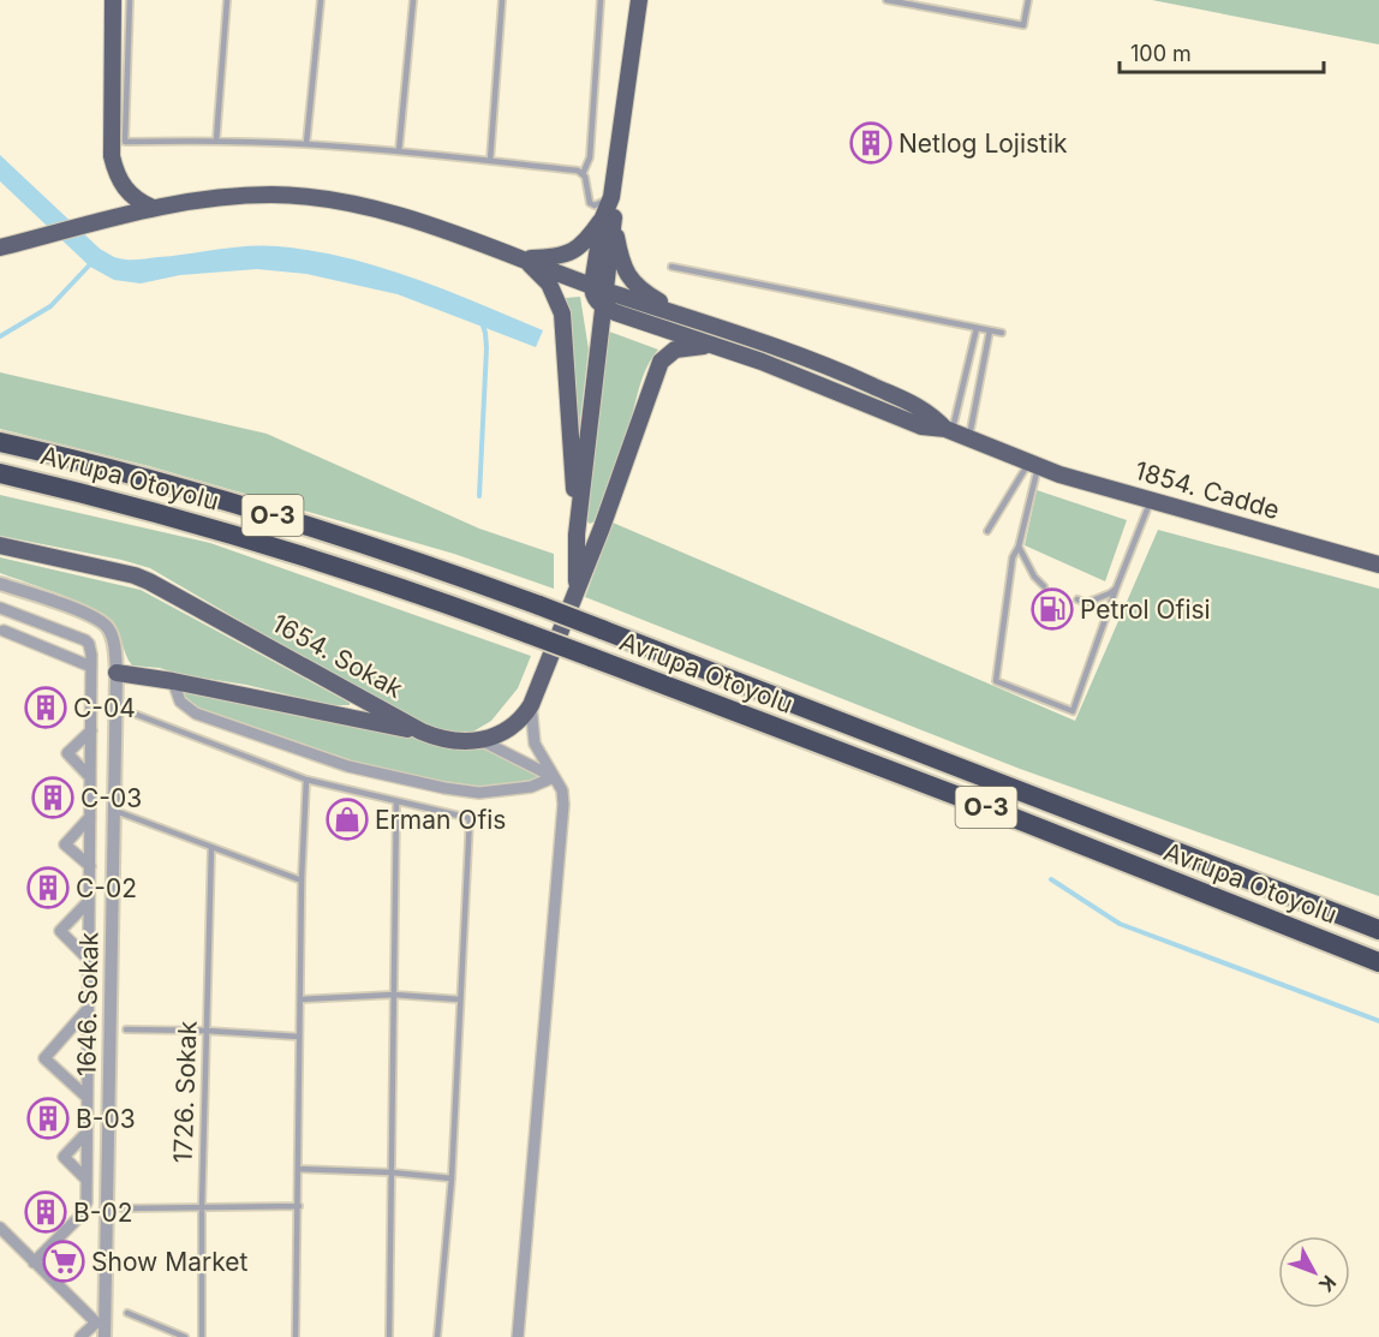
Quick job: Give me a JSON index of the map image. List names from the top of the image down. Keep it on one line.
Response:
{"streets":{"highway":["Avrupa Otoyolu","O-3"],"main road":["1854. Cadde","1654. Sokak"],"street":["1646. Sokak"],"lane":["1726. Sokak"]},"places":{"building":["Netlog Lojistik","C-04","C-03","C-02","B-03","B-02"],"fuel station":["Petrol Ofisi"],"shop":["Erman Ofis"],"supermarket":["Show Market"]},"scale_bar":"100 m","north":"bottom right"}
